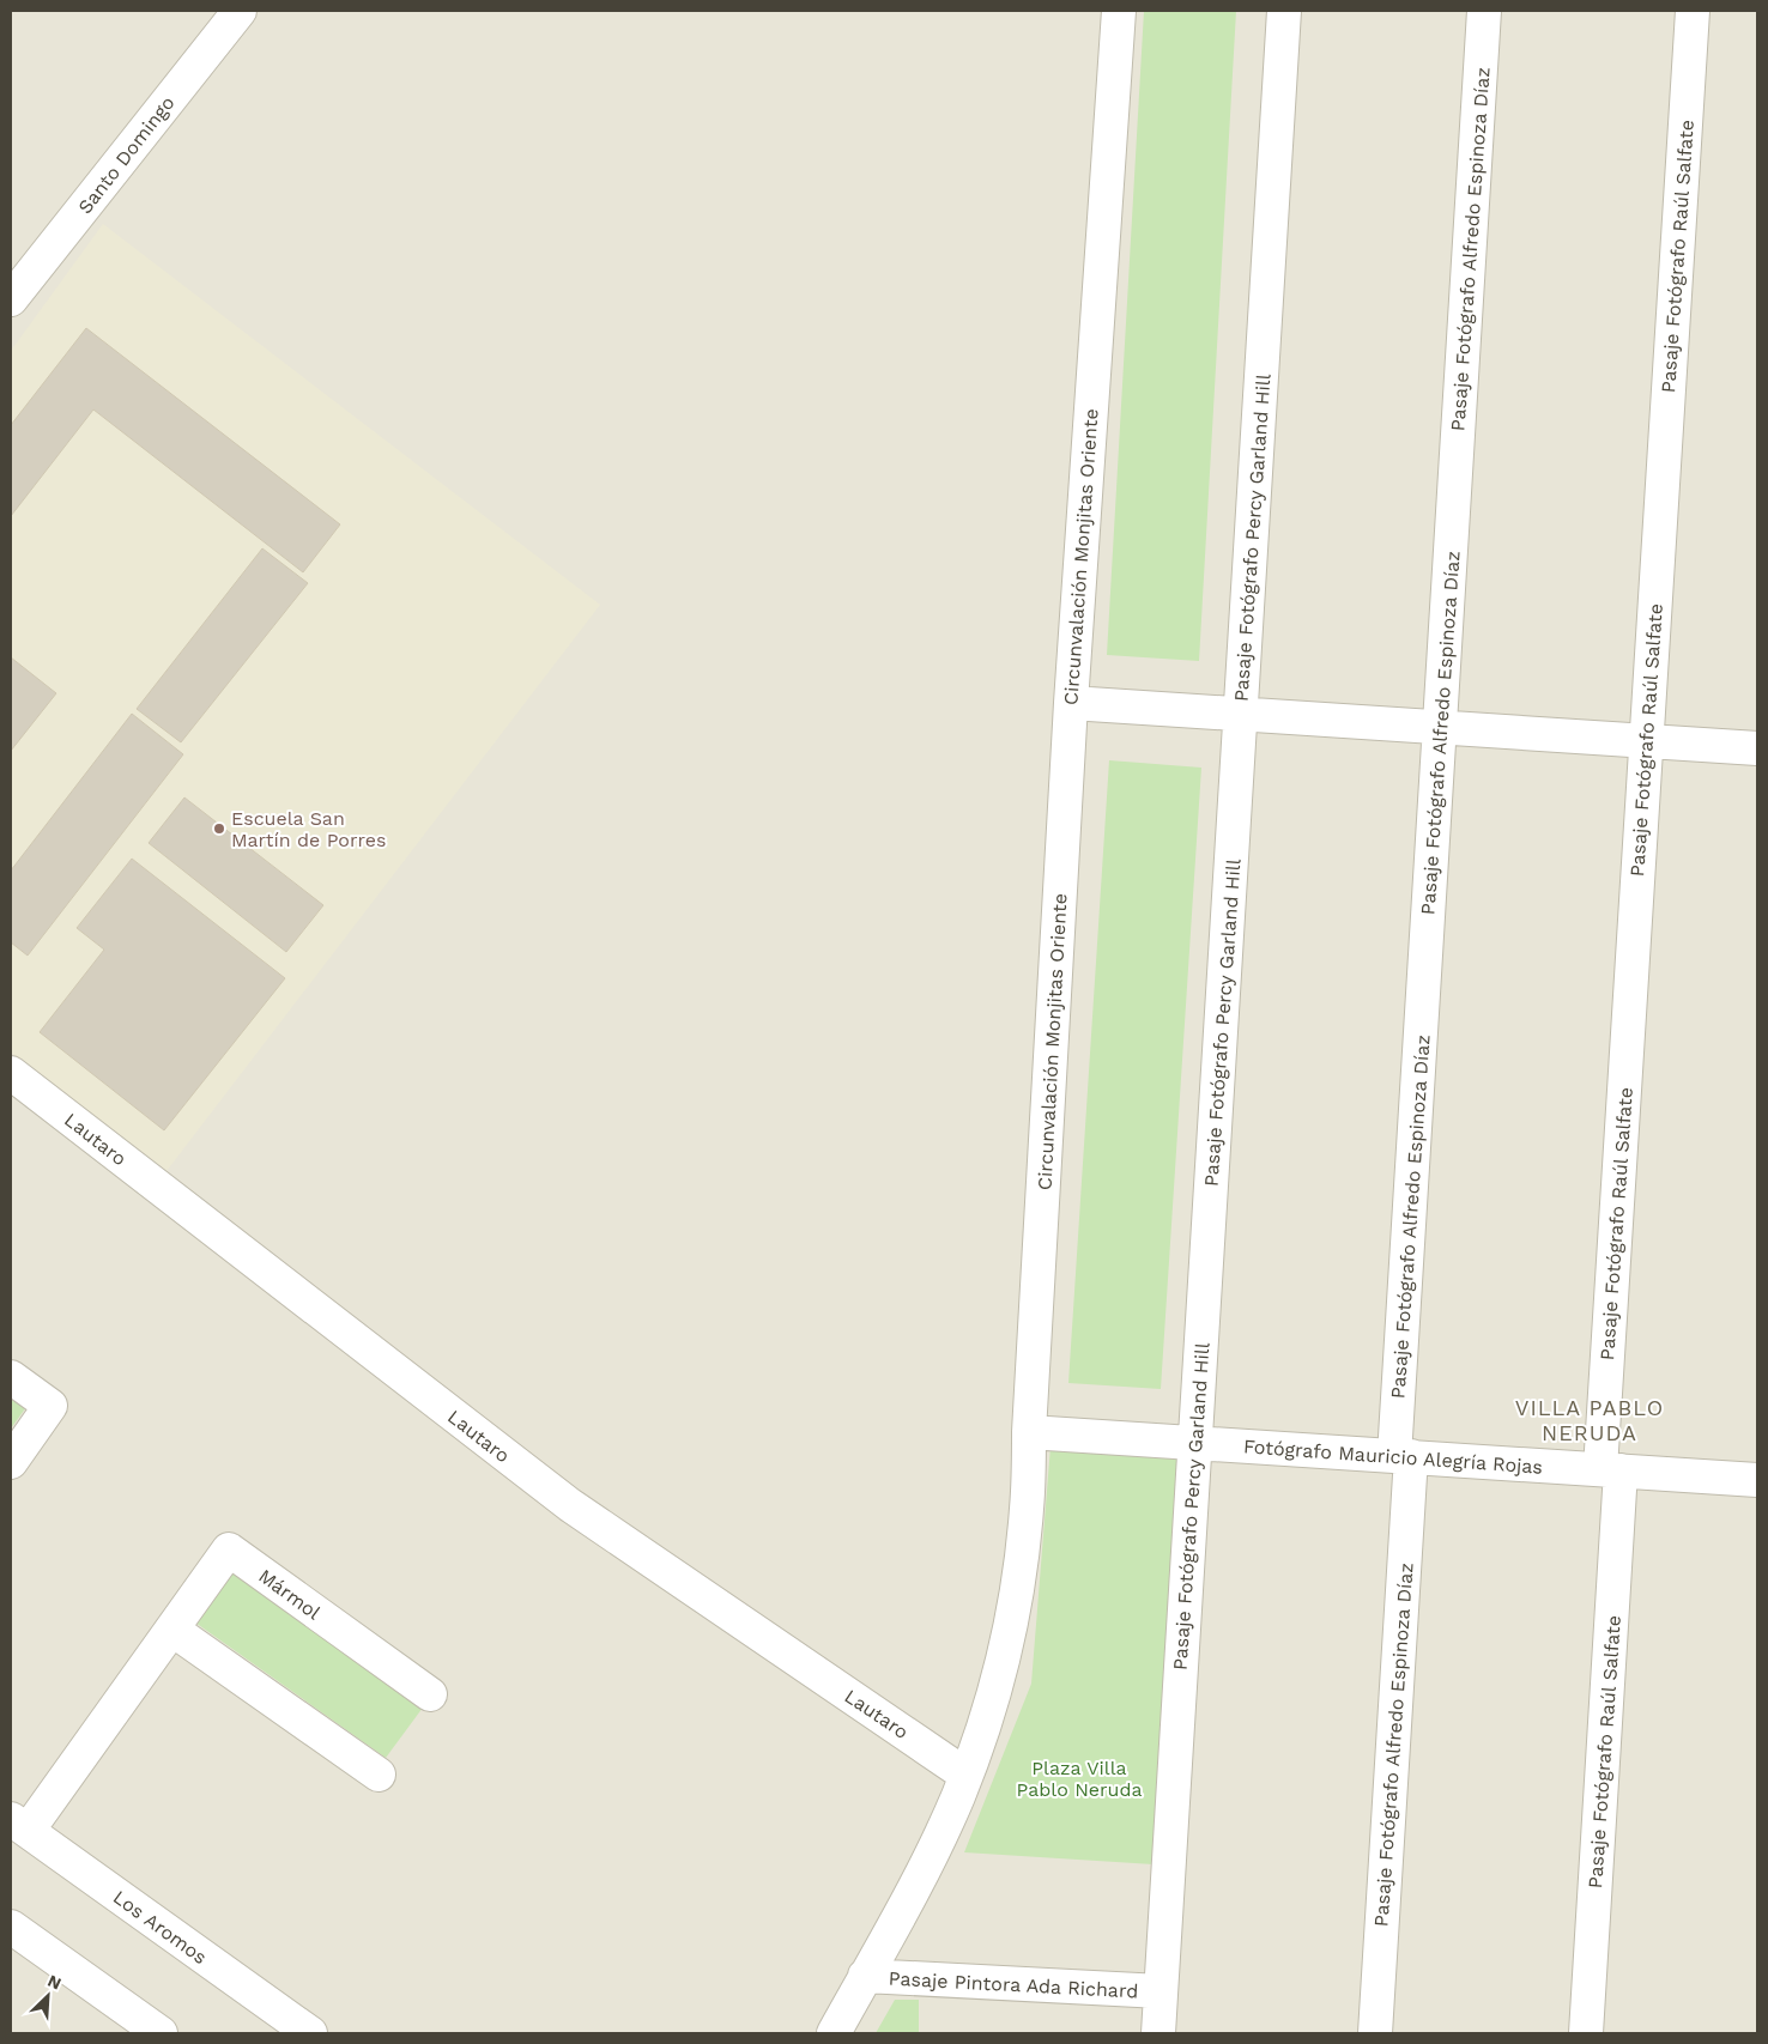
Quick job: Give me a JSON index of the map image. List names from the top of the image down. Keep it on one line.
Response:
{"streets":{"street":["Santo Domingo","Pasaje Fotógrafo Alfredo Espinoza Díaz","Pasaje Fotógrafo Raúl Salfate","Pasaje Fotógrafo Percy Garland Hill","Circunvalación Monjitas Oriente","Lautaro","Fotógrafo Mauricio Alegría Rojas","Mármol","Los Aromos","Pasaje Pintora Ada Richard"]},"crossings":[["Pasaje Fotógrafo Alfredo Espinoza Díaz","Fotógrafo Mauricio Alegría Rojas"],["Pasaje Fotógrafo Raúl Salfate","Fotógrafo Mauricio Alegría Rojas"],["Pasaje Fotógrafo Percy Garland Hill","Fotógrafo Mauricio Alegría Rojas"],["Pasaje Fotógrafo Percy Garland Hill","Pasaje Pintora Ada Richard"],["Circunvalación Monjitas Oriente","Lautaro"],["Circunvalación Monjitas Oriente","Fotógrafo Mauricio Alegría Rojas"],["Circunvalación Monjitas Oriente","Pasaje Pintora Ada Richard"],["Mármol","Los Aromos"]],"districts":["VILLA PABLO NERUDA"],"parks":["Plaza Villa Pablo Neruda"],"places":["Escuela San Martín de Porres"],"north":"top right"}
